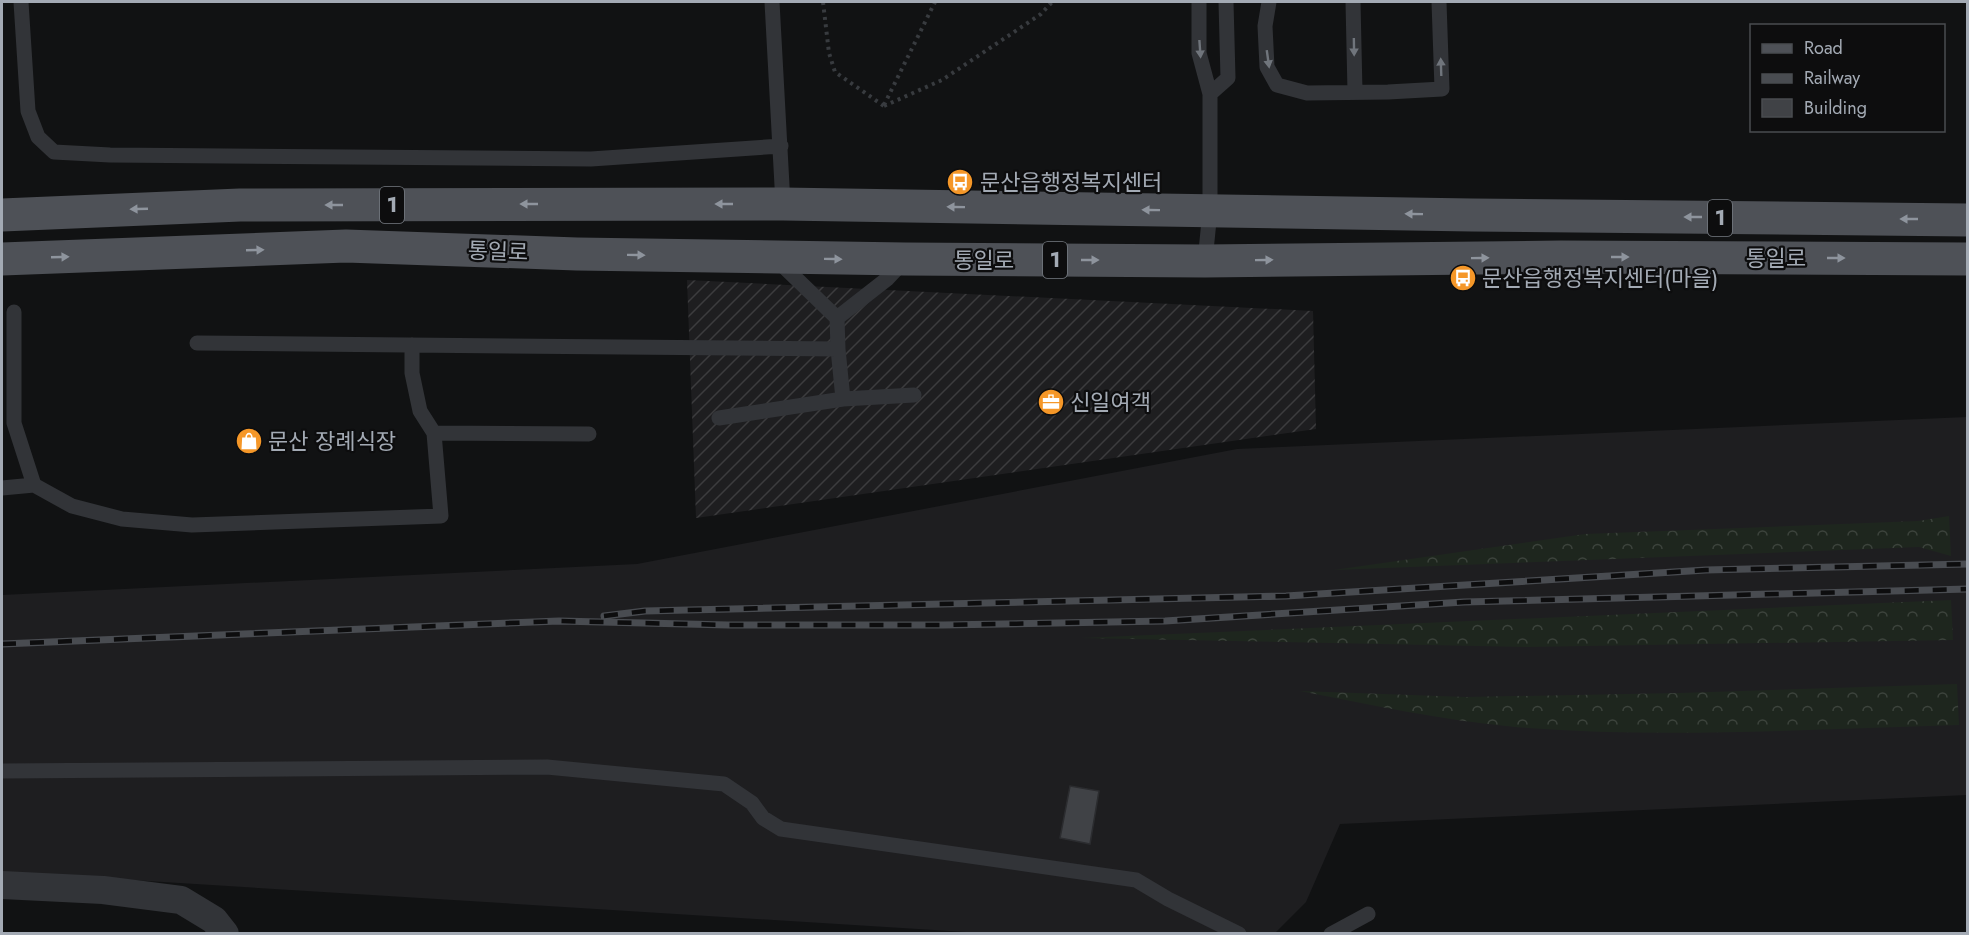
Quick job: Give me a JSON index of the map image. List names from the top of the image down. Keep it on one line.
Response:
{"streets":{"main road":["1","통일로"]},"places":{"bus stop":["문산읍행정복지센터","문산읍행정복지센터(마을)"],"office":["신일여객"],"shop":["문산 장례식장"]},"legend":["Road","Railway","Building"]}
